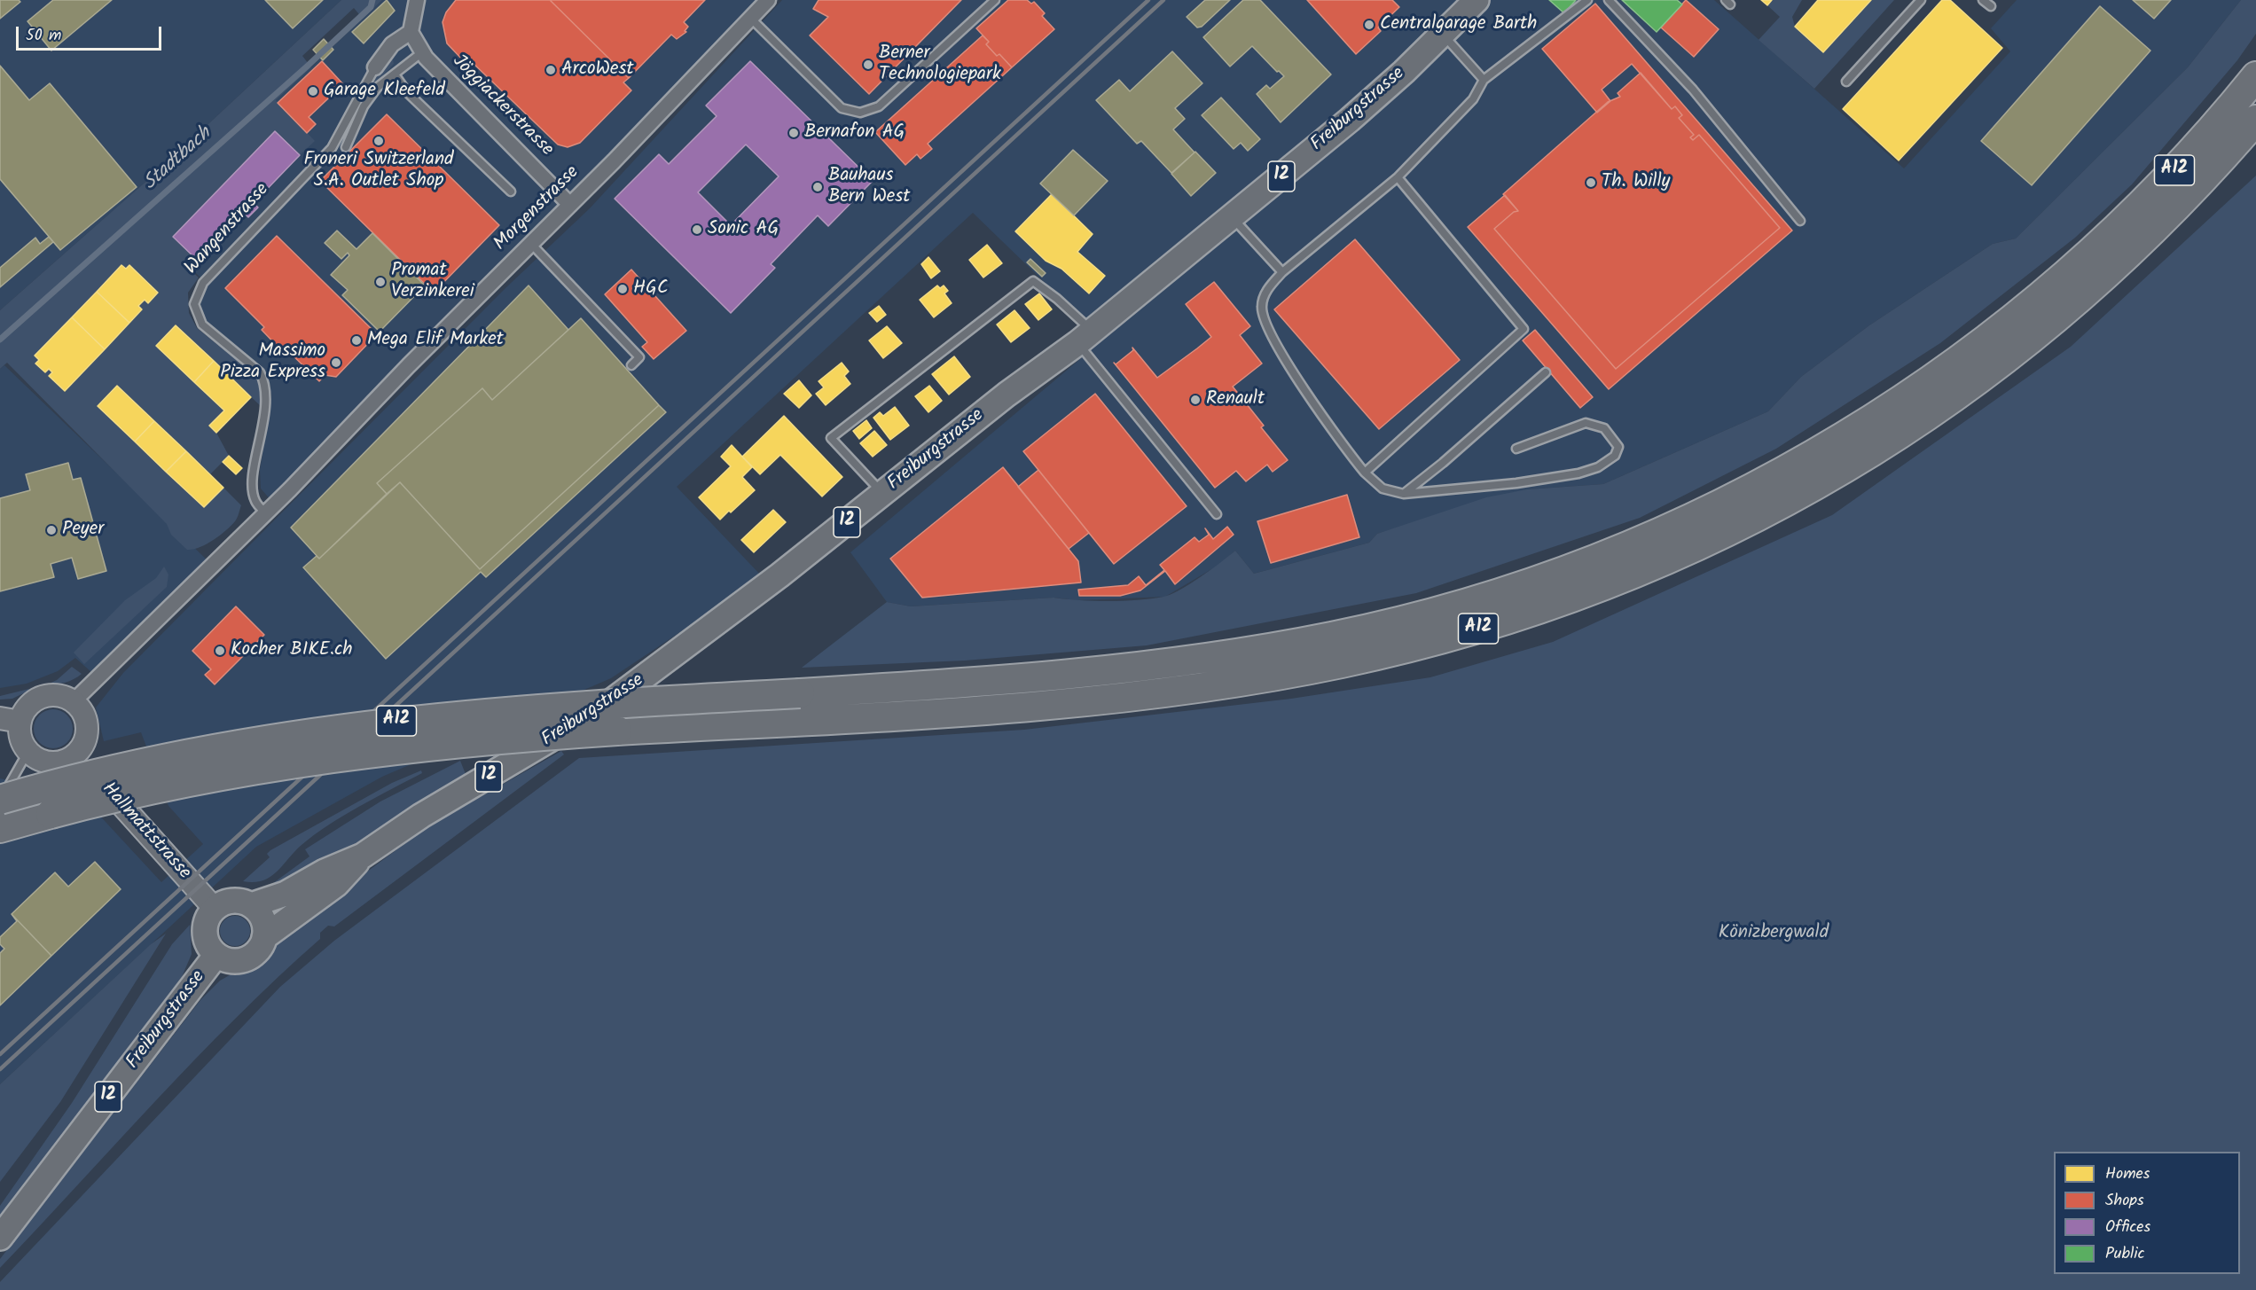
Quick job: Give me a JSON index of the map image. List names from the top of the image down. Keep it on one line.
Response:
{"streets":{"highway":["A12"],"main road":["Freiburgstrasse","12","Hallmattstrasse"],"street":["Jöggiackerstrasse","Morgenstrasse","Wangenstrasse"]},"crossings":[["Jöggiackerstrasse","Morgenstrasse"],["Jöggiackerstrasse","Wangenstrasse"],["Freiburgstrasse","12"],["Freiburgstrasse","Hallmattstrasse"],["12","Hallmattstrasse"],["Morgenstrasse","Wangenstrasse"]],"water":["Stadtbach"],"parks":["Könizbergwald"],"places":["Centralgarage Barth","Berner Technologiepark","ArcoWest","Garage Kleefeld","Bernafon AG","Froneri Switzerland S.A. Outlet Shop","Th. Willy","Bauhaus Bern West","Sonic AG","Promat Verzinkerei","HGC","Mega Elif Market","Massimo Pizza Express","Renault","Peyer","Kocher BIKE.ch"],"legend":["Homes","Shops","Offices","Public"],"scale_bar":"50 m"}
